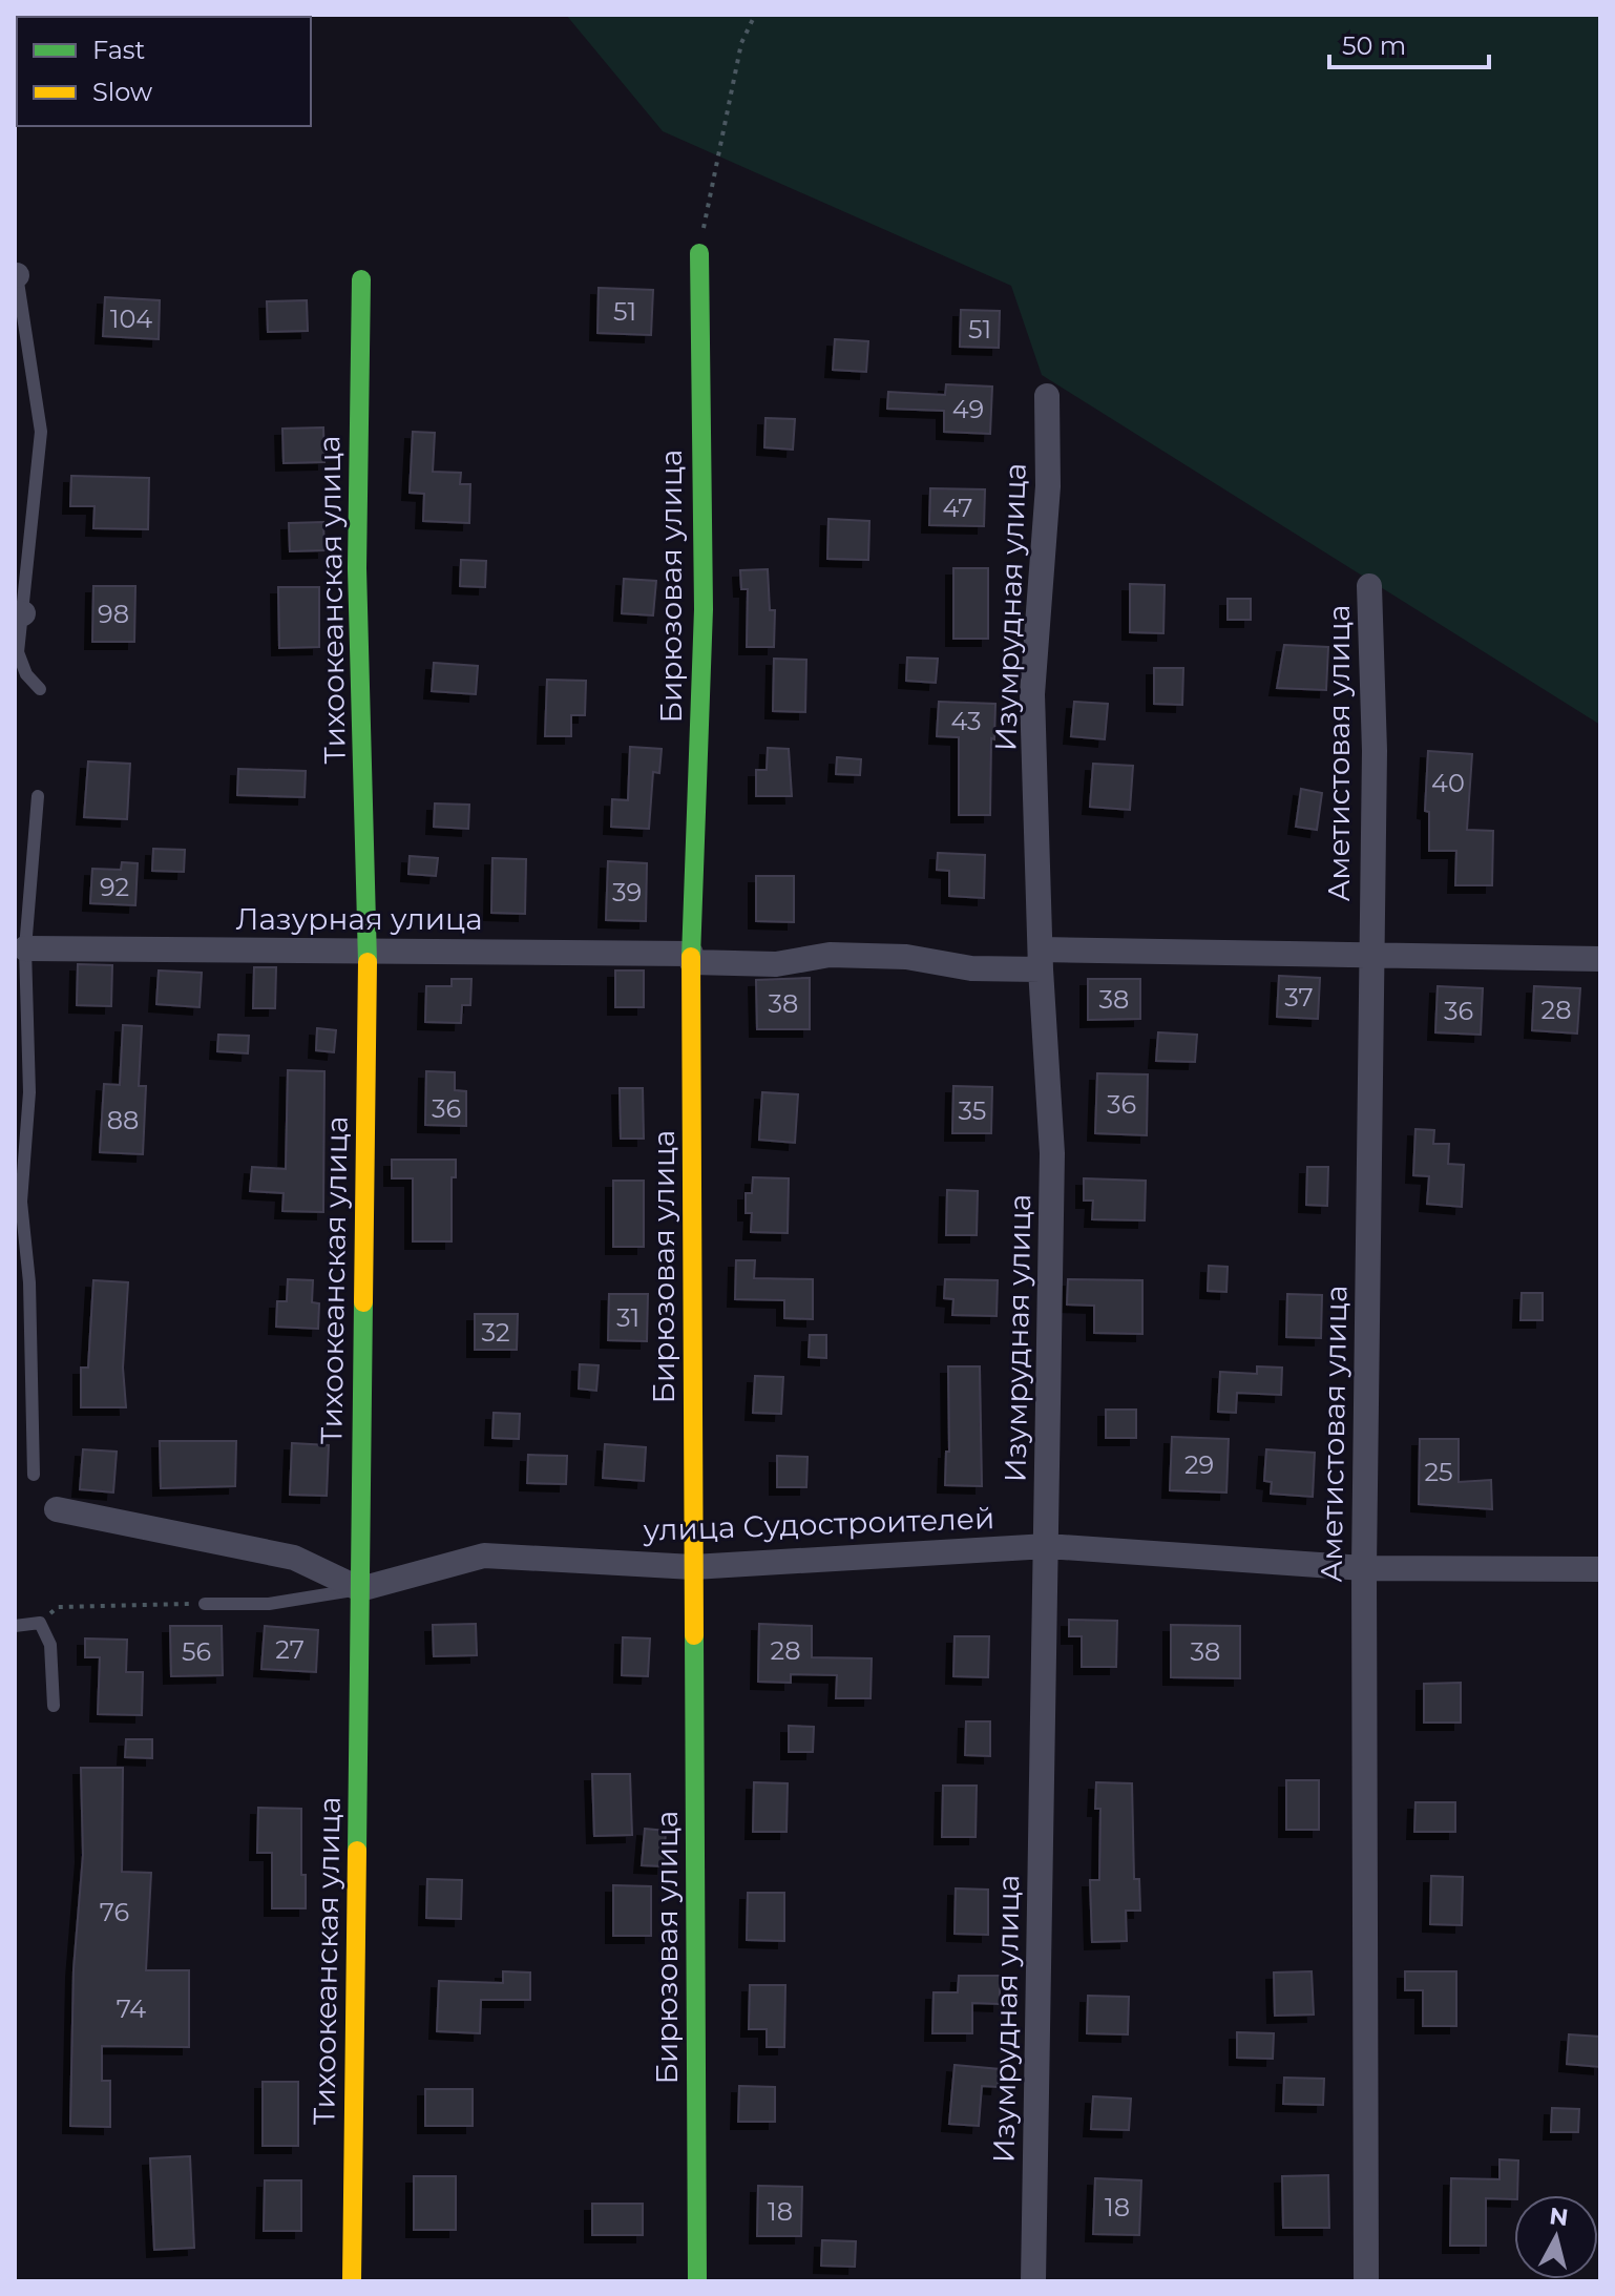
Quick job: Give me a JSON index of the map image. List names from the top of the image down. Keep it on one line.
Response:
{"streets":{"street":["Бирюзовая улица","Тихоокеанская улица","Изумрудная улица","Аметистовая улица","Лазурная улица","улица Судостроителей"]},"crossings":[["Бирюзовая улица","Лазурная улица"],["Бирюзовая улица","улица Судостроителей"],["Тихоокеанская улица","Лазурная улица"],["Тихоокеанская улица","улица Судостроителей"],["Изумрудная улица","Лазурная улица"],["Изумрудная улица","улица Судостроителей"],["Аметистовая улица","Лазурная улица"],["Аметистовая улица","улица Судостроителей"]],"house_numbers":["51","104","51","49","47","98","43","40","92","39","37","38","38","28","36","36","36","35","88","31","32","29","25","27","28","56","38","76","74","18","18"],"legend":["Fast","Slow"],"scale_bar":"50 m","north":"top"}
